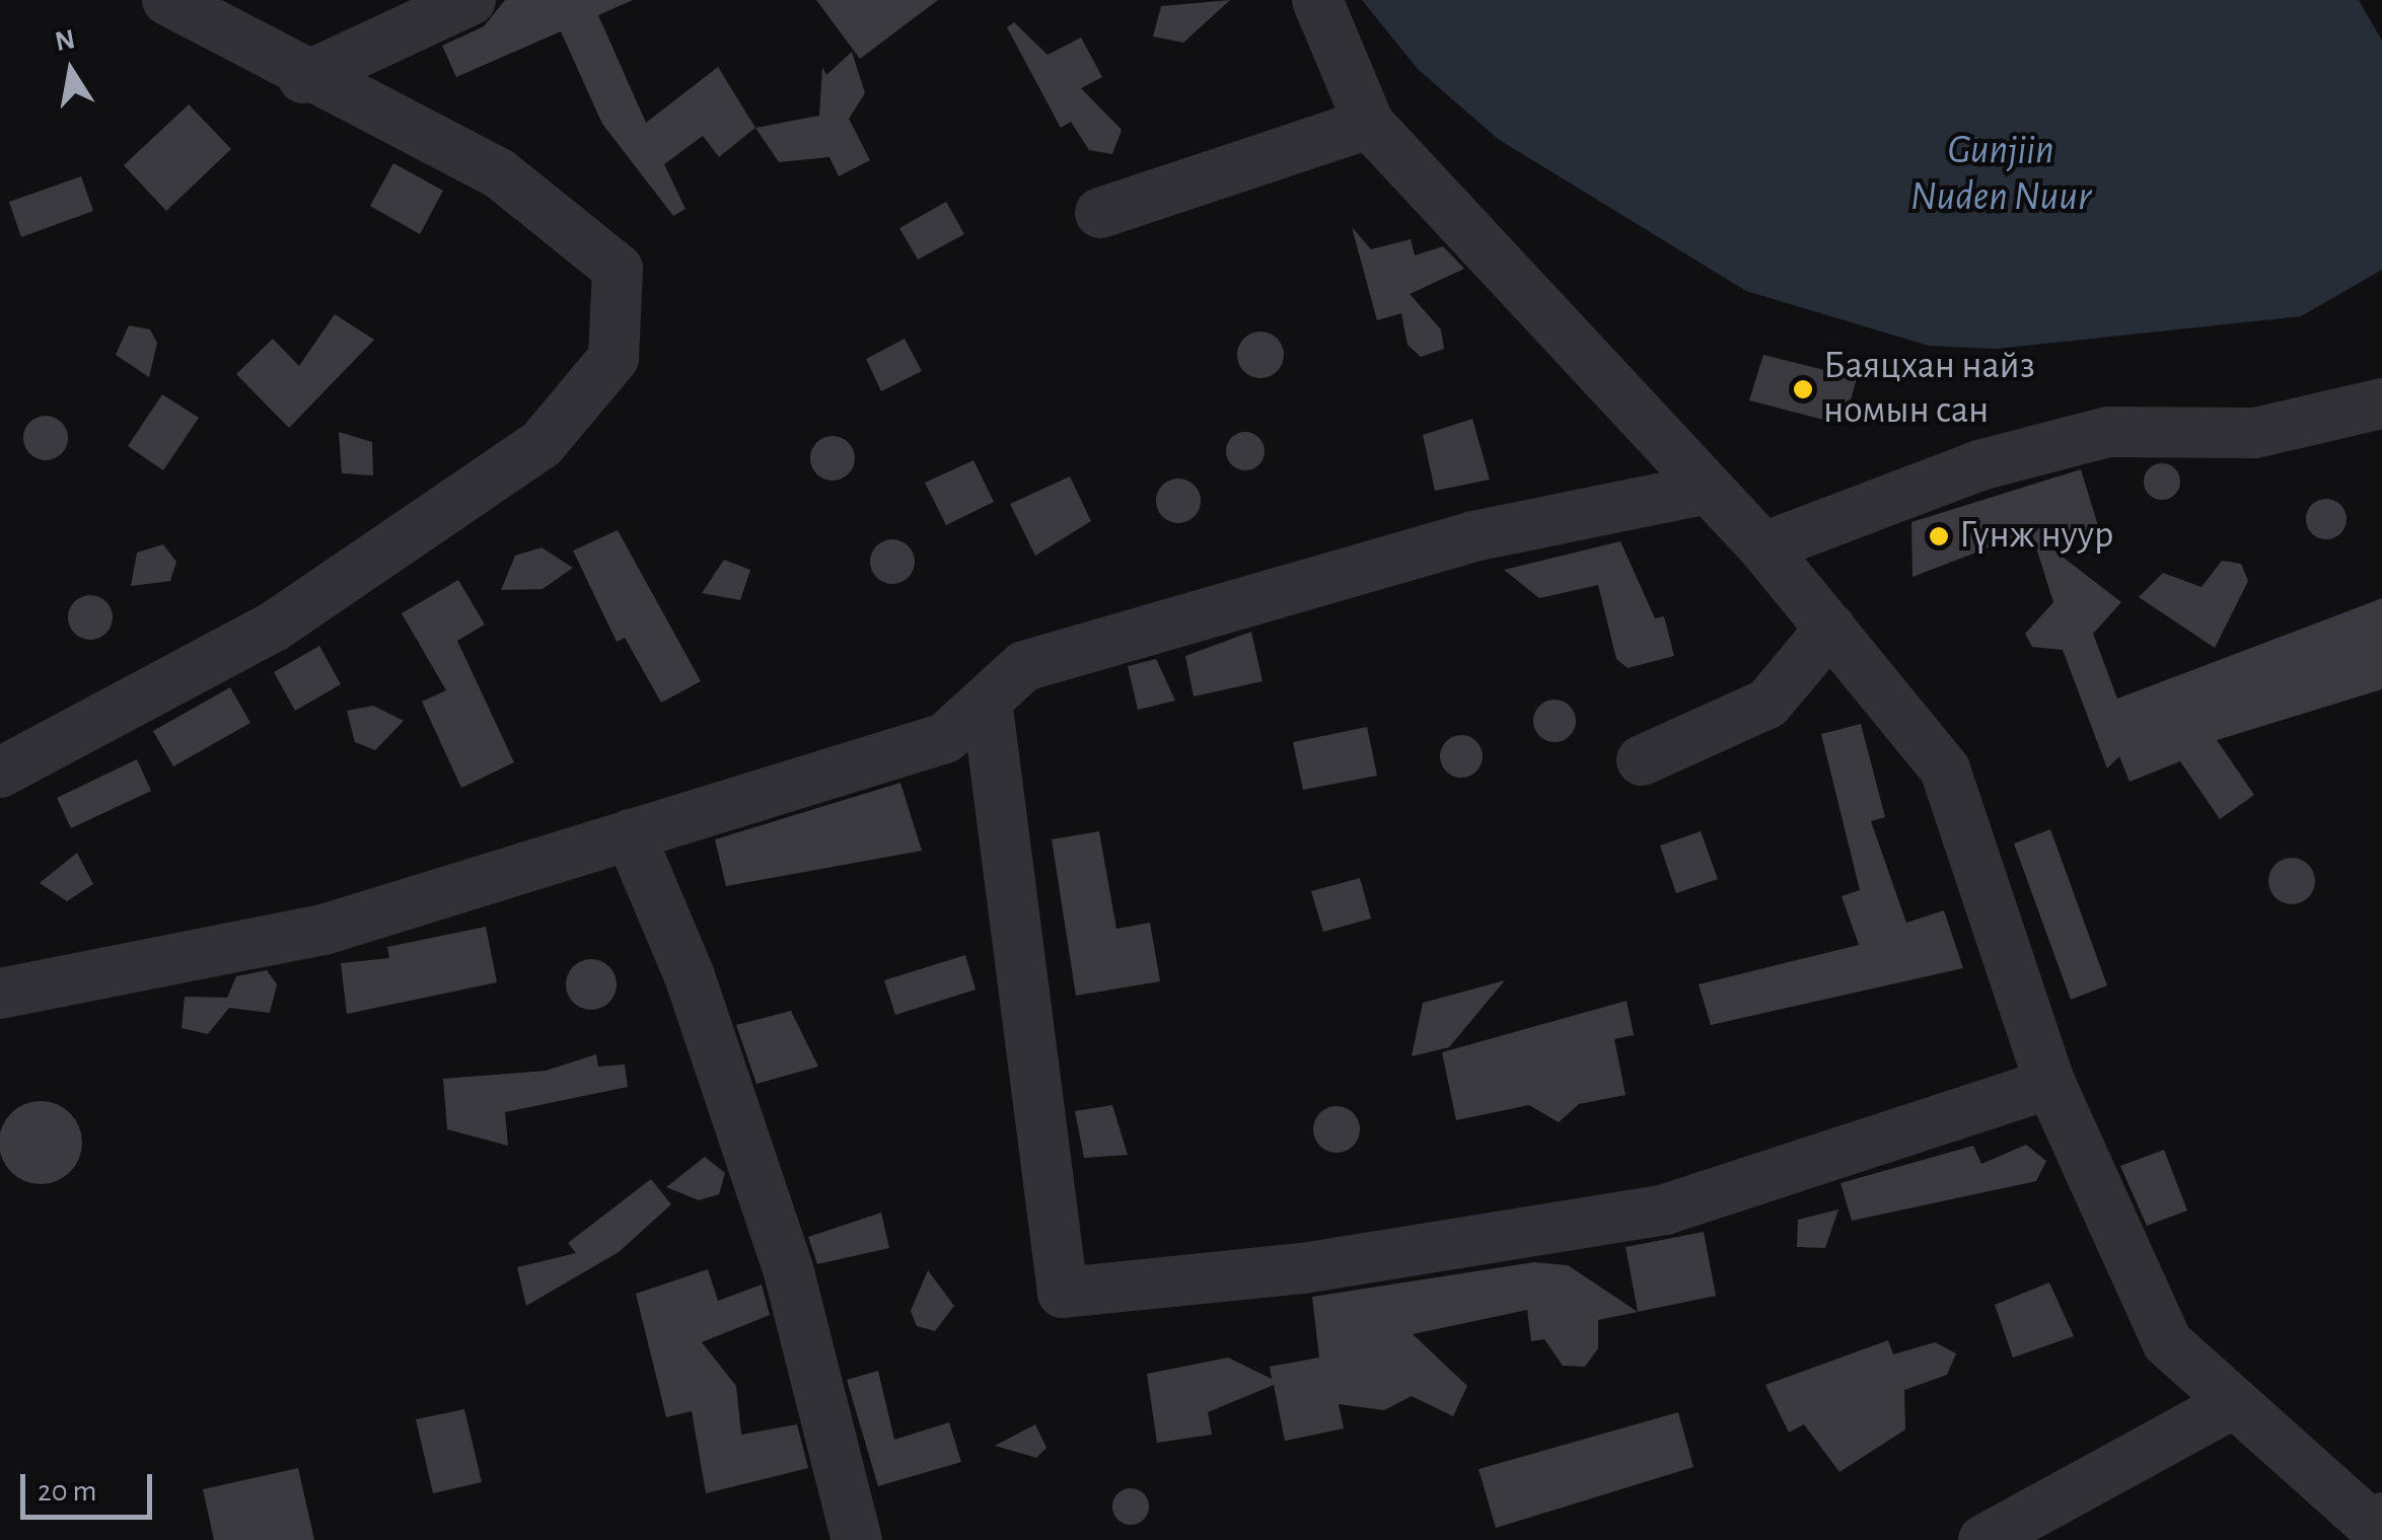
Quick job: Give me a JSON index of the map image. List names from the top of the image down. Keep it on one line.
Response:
{"water":["Gunjiin Nuden Nuur"],"places":["Баяцхан найз номын сан","Гүнж нуур"],"scale_bar":"20 m","north":"top"}
